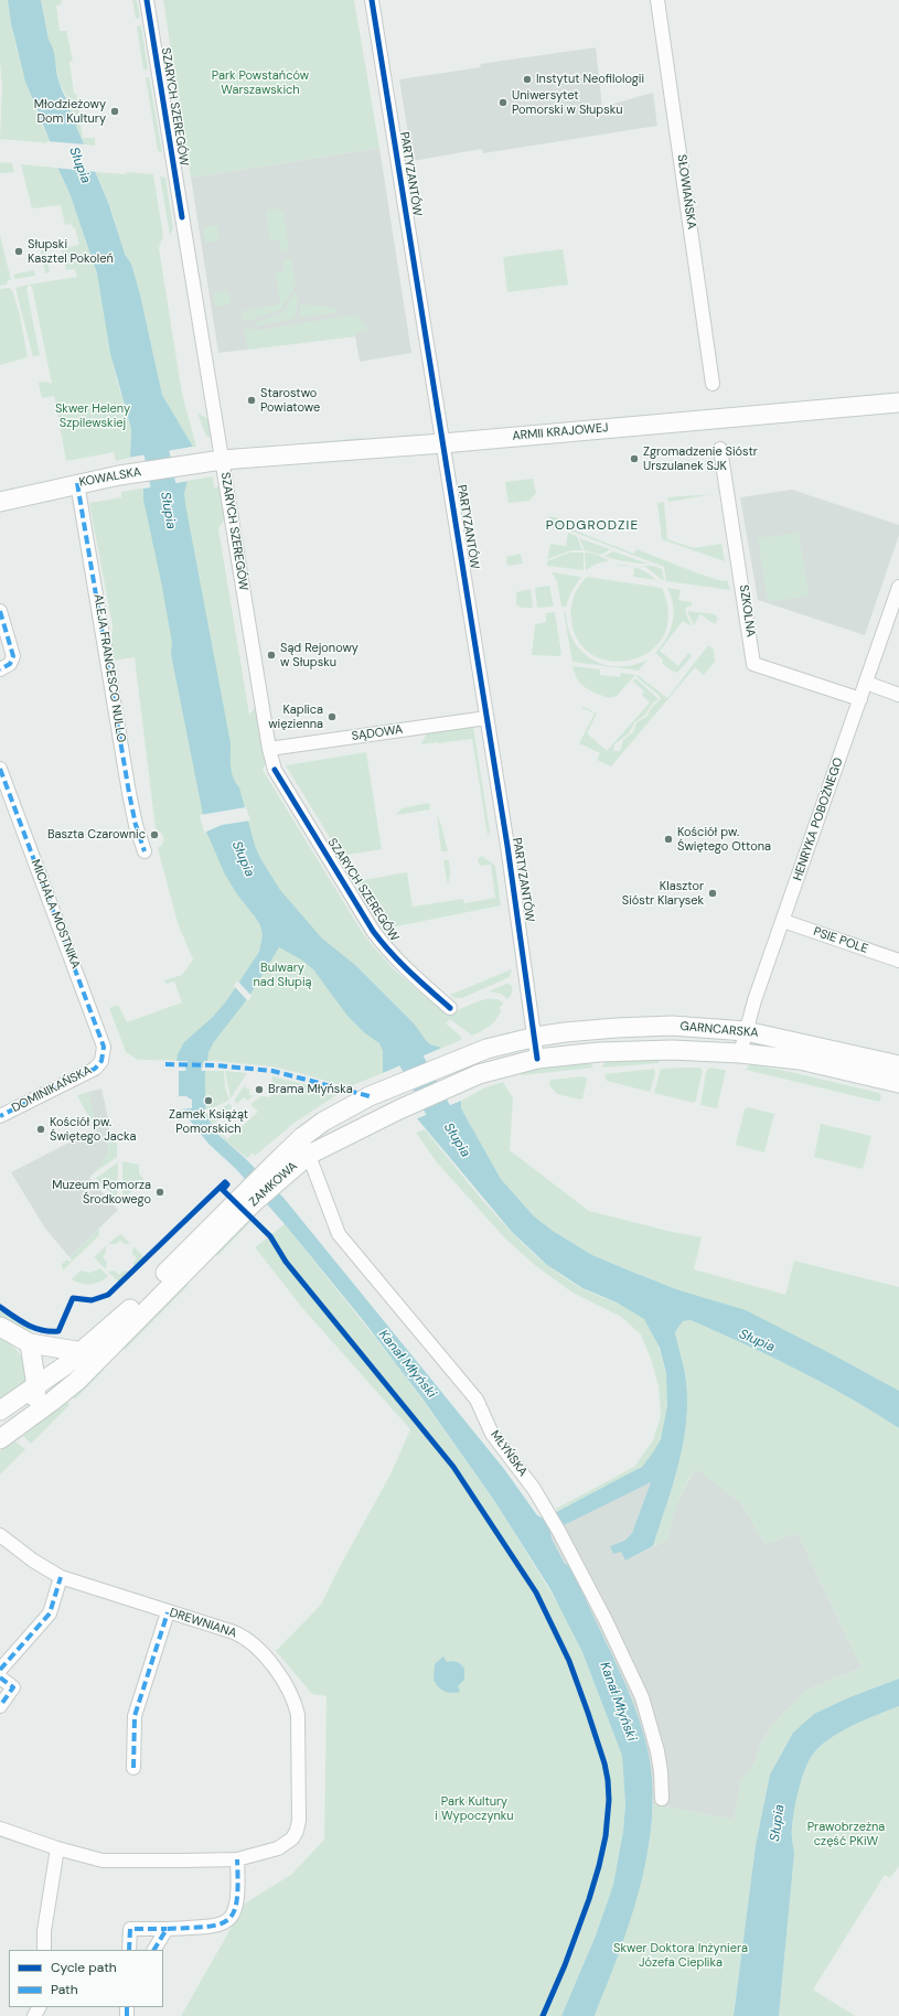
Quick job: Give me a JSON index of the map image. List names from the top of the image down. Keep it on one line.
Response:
{"streets":{"main road":["ARMII KRAJOWEJ","KOWALSKA","GARNCARSKA","ZAMKOWA"],"street":["SZARYCH SZEREGÓW","PARTYZANTÓW","SŁOWIAŃSKA","SZKOLNA","ALEJA FRANCESCO NULLO","SĄDOWA","HENRYKA POBOŻNEGO","MICHAŁA MOSTNIKA","PSIE POLE","DOMINIKAŃSKA","MŁYŃSKA","DREWNIANA"]},"crossings":[["SZARYCH SZEREGÓW","ARMII KRAJOWEJ"],["SZARYCH SZEREGÓW","KOWALSKA"],["SZARYCH SZEREGÓW","SĄDOWA"],["PARTYZANTÓW","ARMII KRAJOWEJ"],["PARTYZANTÓW","SĄDOWA"],["PARTYZANTÓW","GARNCARSKA"],["PARTYZANTÓW","ZAMKOWA"],["ARMII KRAJOWEJ","KOWALSKA"],["KOWALSKA","ALEJA FRANCESCO NULLO"],["SZKOLNA","HENRYKA POBOŻNEGO"],["HENRYKA POBOŻNEGO","PSIE POLE"],["HENRYKA POBOŻNEGO","GARNCARSKA"],["MICHAŁA MOSTNIKA","DOMINIKAŃSKA"],["GARNCARSKA","ZAMKOWA"],["ZAMKOWA","MŁYŃSKA"]],"districts":["PODGRODZIE"],"water":["Słupia","Kanał Młyński"],"parks":["Park Powstańców Warszawskich","Skwer Heleny Szpilewskiej","Bulwary nad Słupią","Park Kultury i Wypoczynku","Prawobrzeżna część PKiW","Skwer Doktora Inżyniera Józefa Cieplika"],"places":["Instytut Neofilologii","Uniwersytet Pomorski w Słupsku","Młodzieżowy Dom Kultury","Słupski Kasztel Pokoleń","Starostwo Powiatowe","Zgromadzenie Sióstr Urszulanek SJK","Sąd Rejonowy w Słupsku","Kaplica więzienna","Baszta Czarownic","Kościół pw. Świętego Ottona","Klasztor Sióstr Klarysek","Brama Młyńska","Zamek Książąt Pomorskich","Kościół pw. Świętego Jacka","Muzeum Pomorza Środkowego"],"legend":["Cycle path","Path"]}
